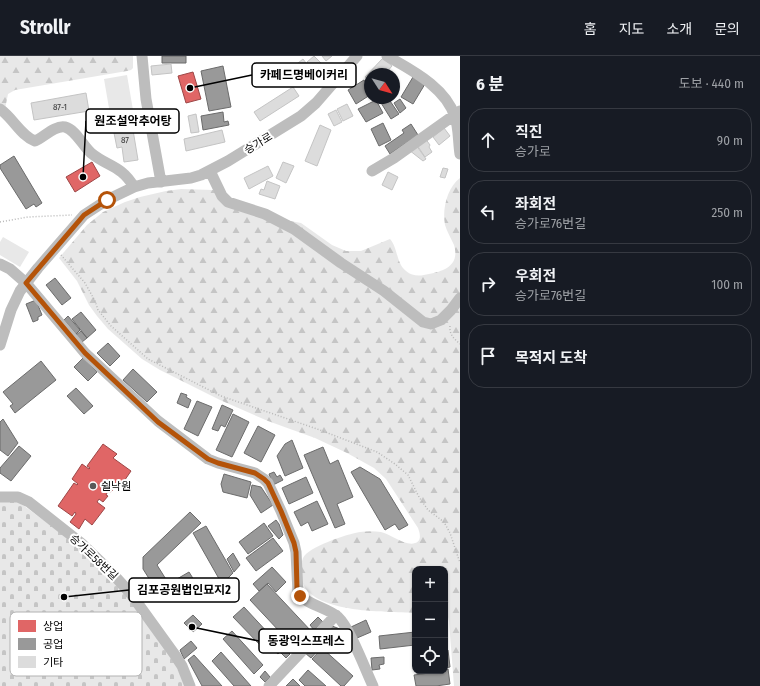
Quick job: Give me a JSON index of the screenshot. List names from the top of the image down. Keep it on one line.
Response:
{"streets":{"street":["승가로","승가로58번길"]},"places":["카페드명베이커리","원조설악추어탕","쉴낙원","김포공원법인묘지2","동광익스프레스"],"house_numbers":["87-1","87"],"legend":["상업","공업","기타"],"north":"bottom right","page":{"header":"Strollr","nav":["홈","지도","소개","문의"],"heading":["6 분","도보 · 440 m"],"list":[["직진","승가로","90 m"],["좌회전","승가로76번길","250 m"],["우회전","승가로76번길","100 m"],"목적지 도착"],"map_buttons":["+","−"]}}
